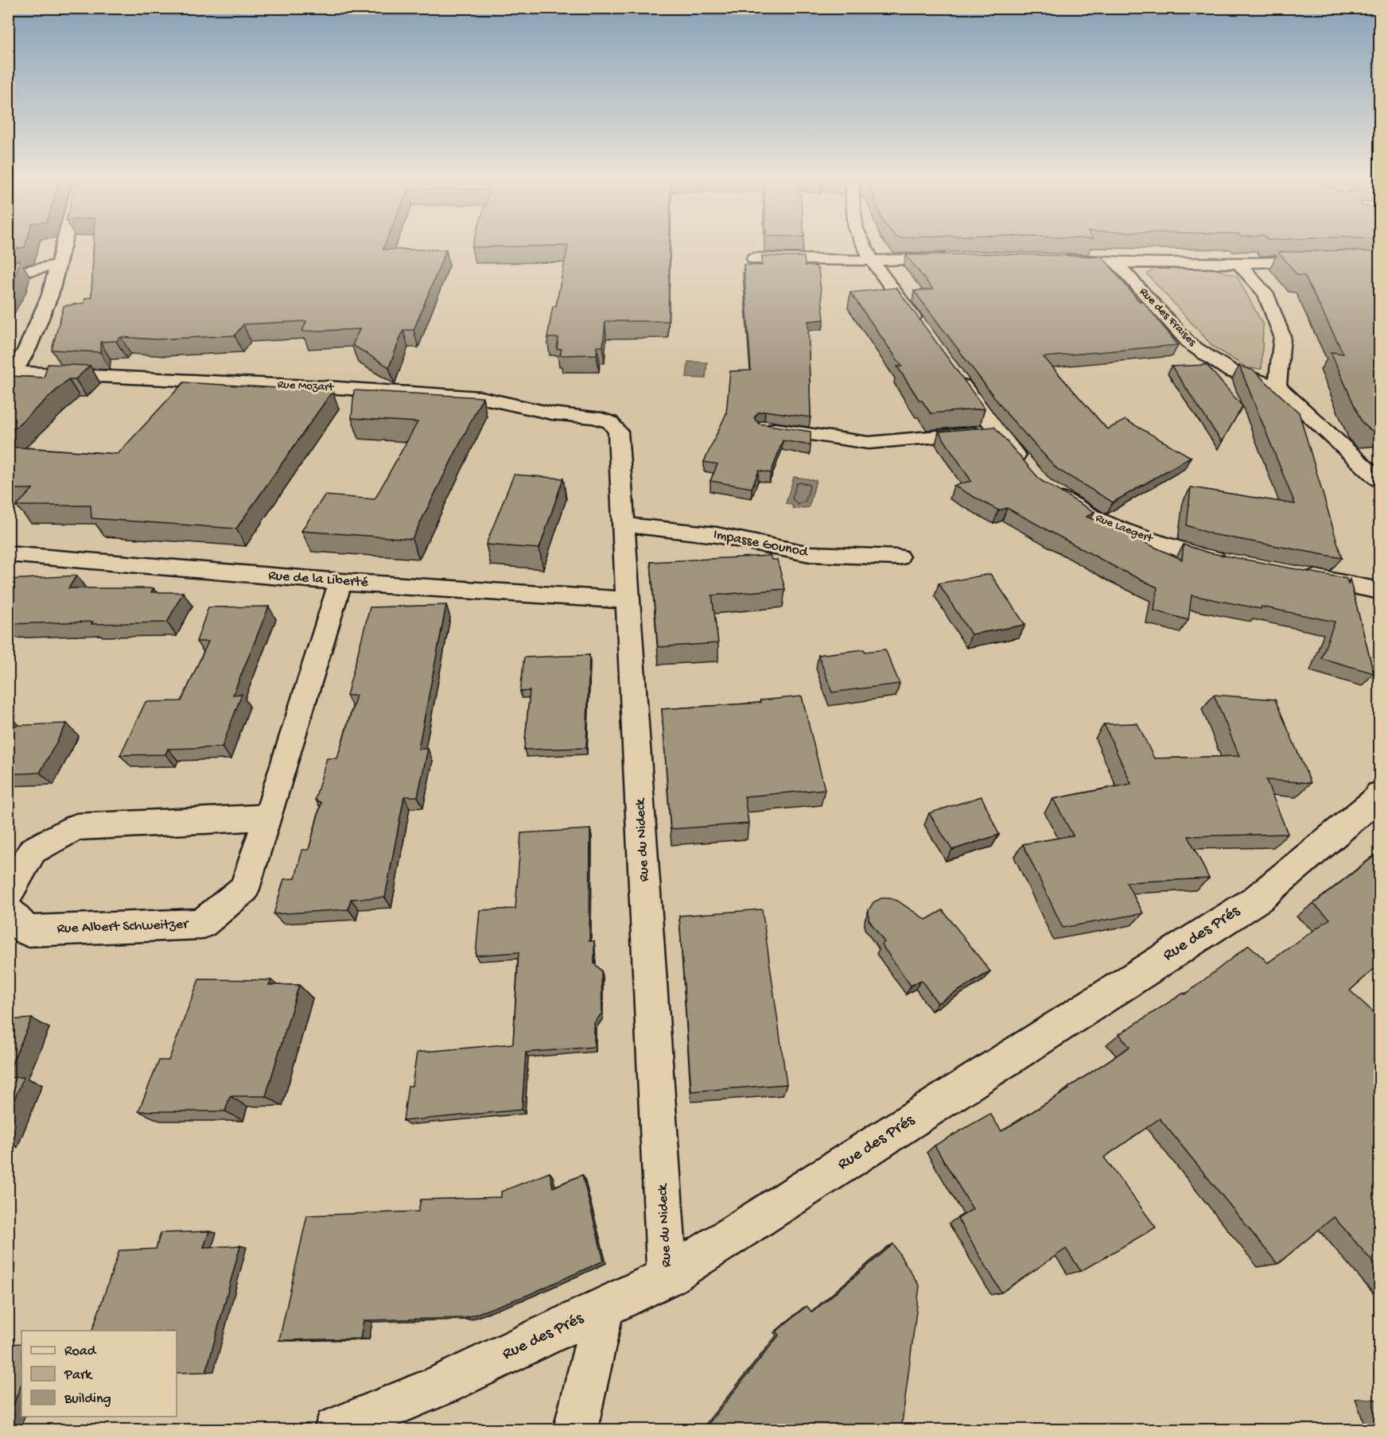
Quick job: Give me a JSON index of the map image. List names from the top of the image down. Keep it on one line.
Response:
{"streets":{"street":["Rue des Fraises","Rue Mozart","Rue Laegert","Impasse Gounod","Rue de la Liberté","Rue du Nideck","Rue Albert Schweitzer","Rue des Prés"]},"crossings":[["Rue Mozart","Rue du Nideck"],["Impasse Gounod","Rue du Nideck"],["Rue de la Liberté","Rue du Nideck"],["Rue de la Liberté","Rue Albert Schweitzer"],["Rue du Nideck","Rue des Prés"]],"legend":["Road","Park","Building"]}
